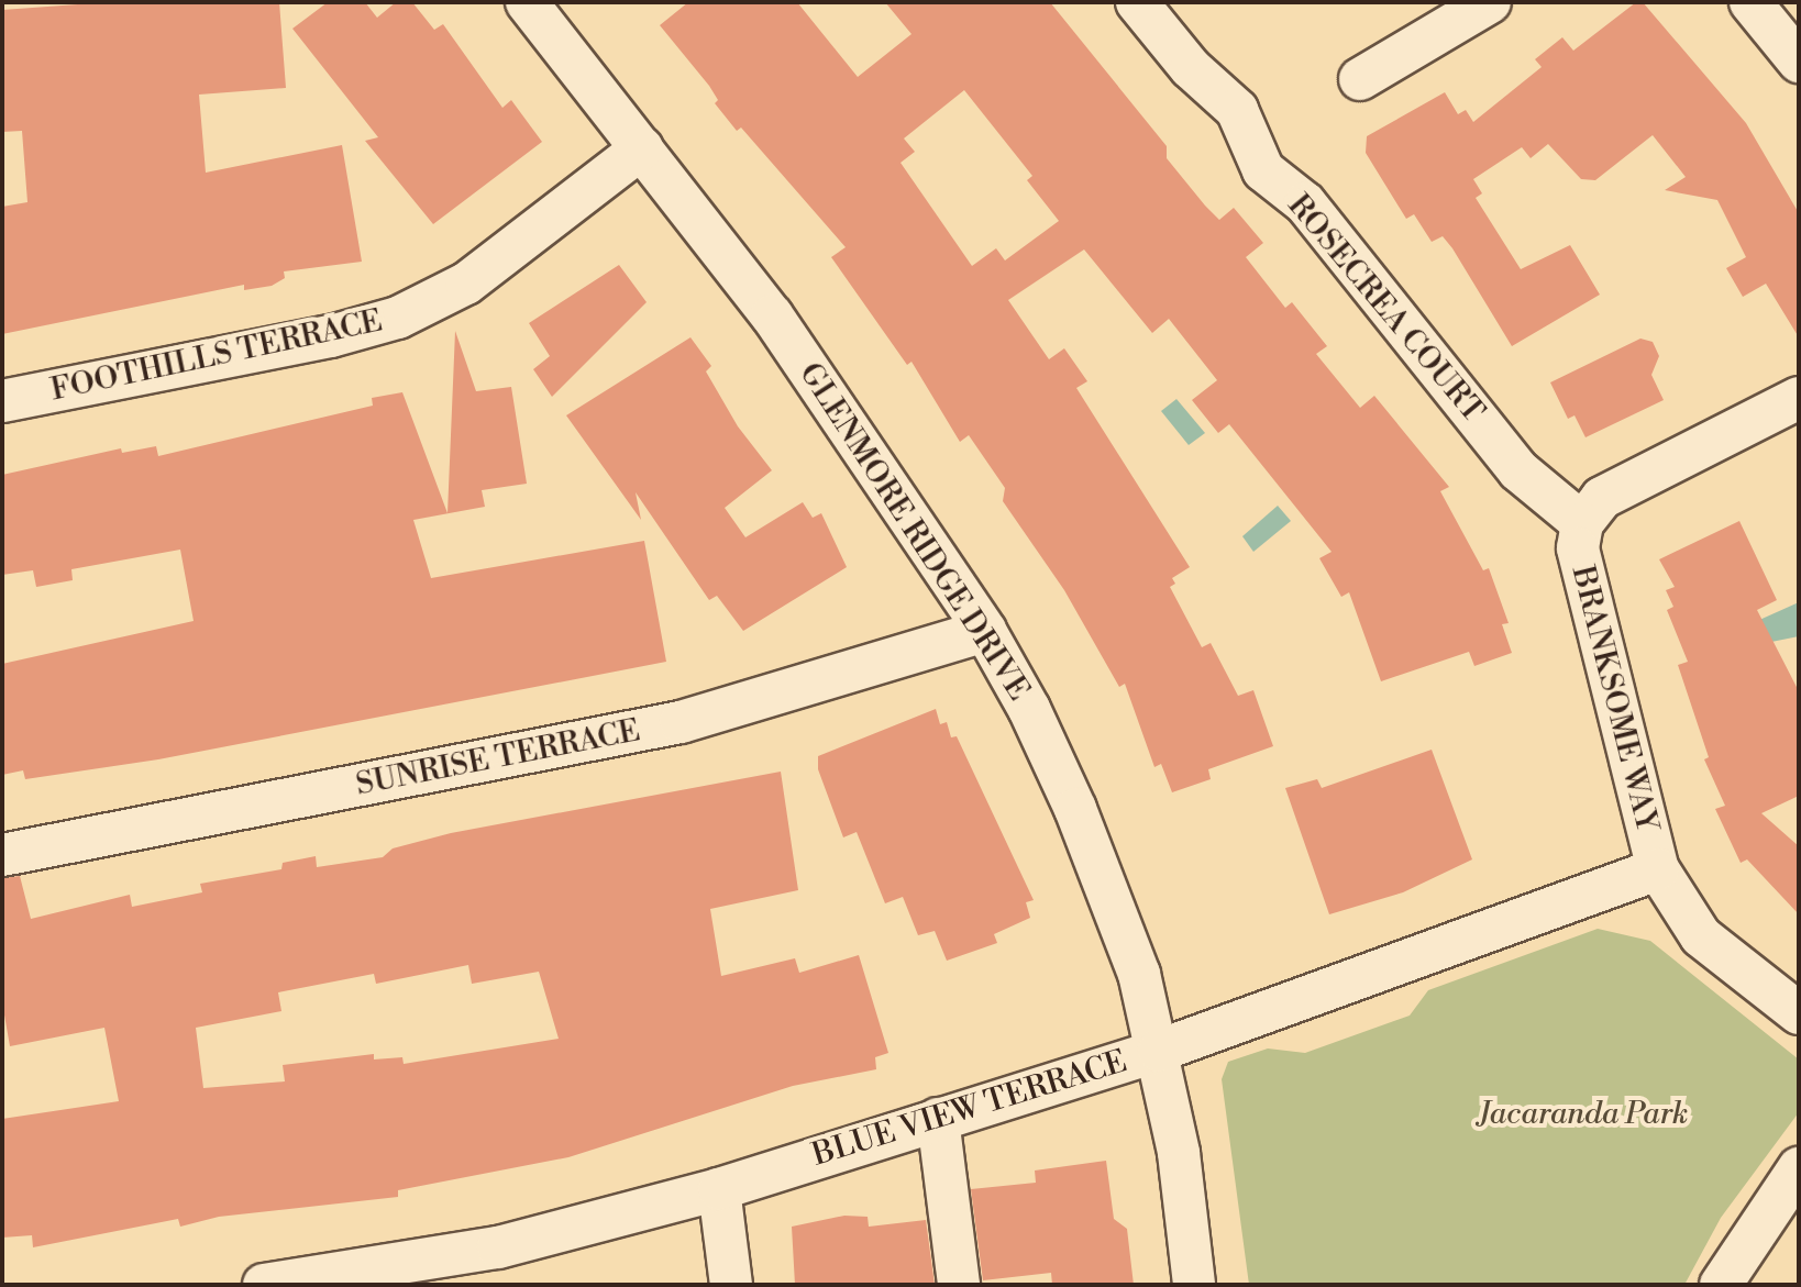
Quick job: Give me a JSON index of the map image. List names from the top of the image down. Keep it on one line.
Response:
{"streets":{"street":["ROSECREA COURT","FOOTHILLS TERRACE","GLENMORE RIDGE DRIVE","BRANKSOME WAY","SUNRISE TERRACE","BLUE VIEW TERRACE"]},"crossings":[["ROSECREA COURT","BRANKSOME WAY"],["FOOTHILLS TERRACE","GLENMORE RIDGE DRIVE"],["GLENMORE RIDGE DRIVE","SUNRISE TERRACE"],["GLENMORE RIDGE DRIVE","BLUE VIEW TERRACE"],["BRANKSOME WAY","BLUE VIEW TERRACE"]],"parks":["Jacaranda Park"]}
